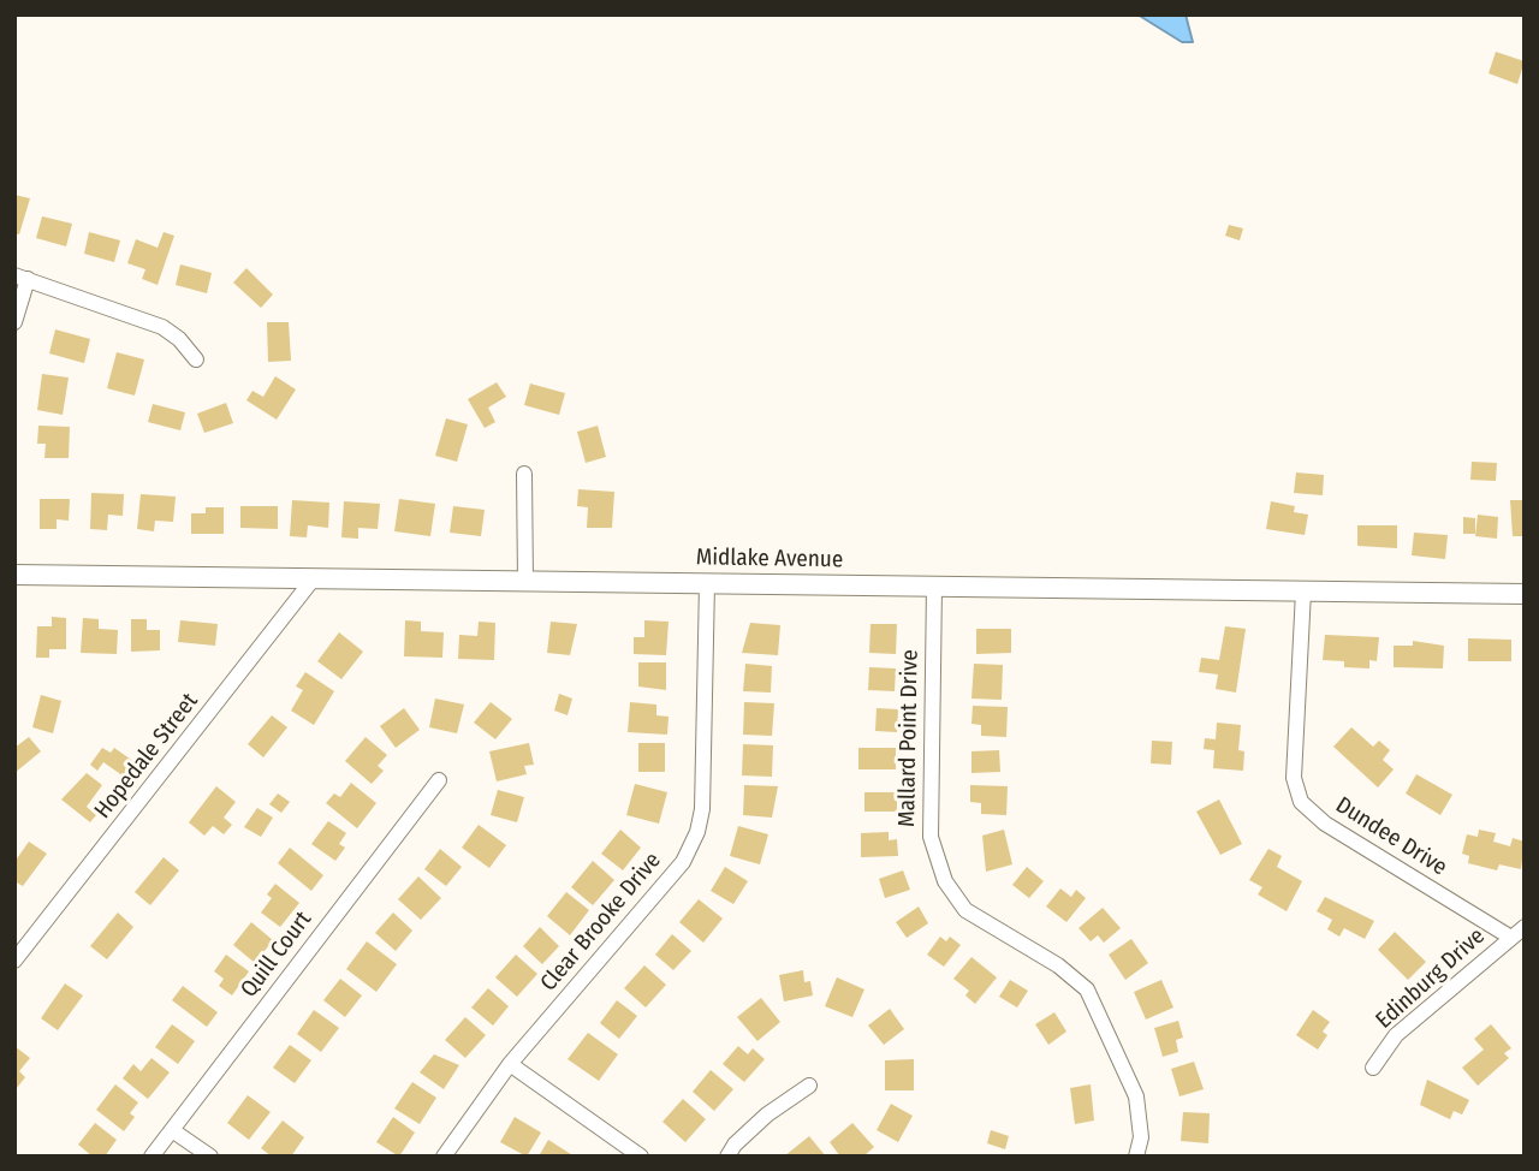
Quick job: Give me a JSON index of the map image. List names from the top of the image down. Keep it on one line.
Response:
{"streets":{"street":["Midlake Avenue","Mallard Point Drive","Hopedale Street","Dundee Drive","Clear Brooke Drive","Quill Court","Edinburg Drive"]},"crossings":[["Midlake Avenue","Mallard Point Drive"],["Midlake Avenue","Hopedale Street"],["Midlake Avenue","Dundee Drive"],["Midlake Avenue","Clear Brooke Drive"],["Dundee Drive","Edinburg Drive"]]}
